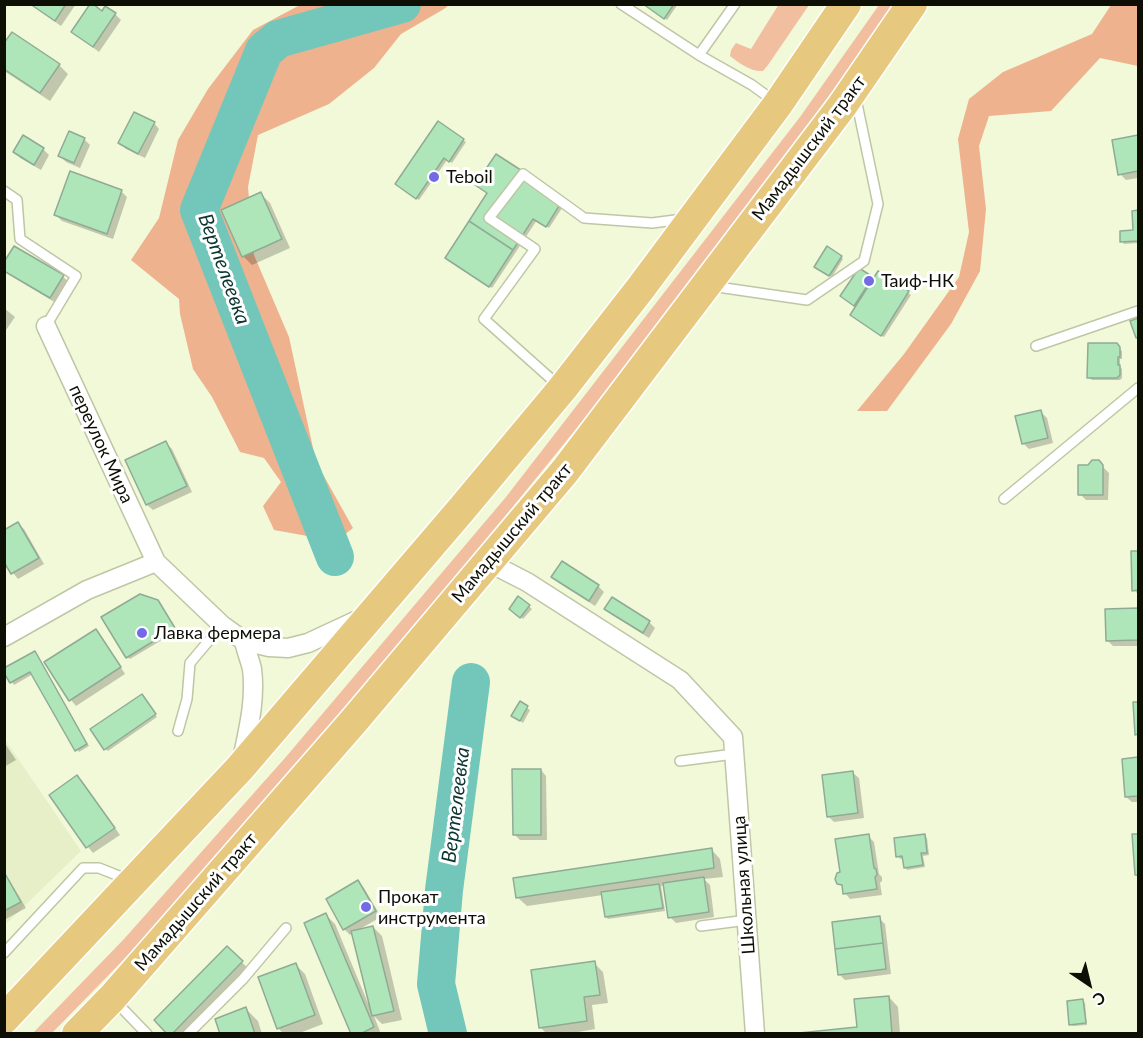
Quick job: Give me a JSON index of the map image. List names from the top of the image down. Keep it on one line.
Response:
{"streets":{"main road":["Мамадышский тракт"],"street":["переулок Мира","Школьная улица"]},"water":["Вертелеевка"],"places":["Teboil","Таиф-НК","Лавка фермера","Прокат инструмента"],"north":"bottom right"}
